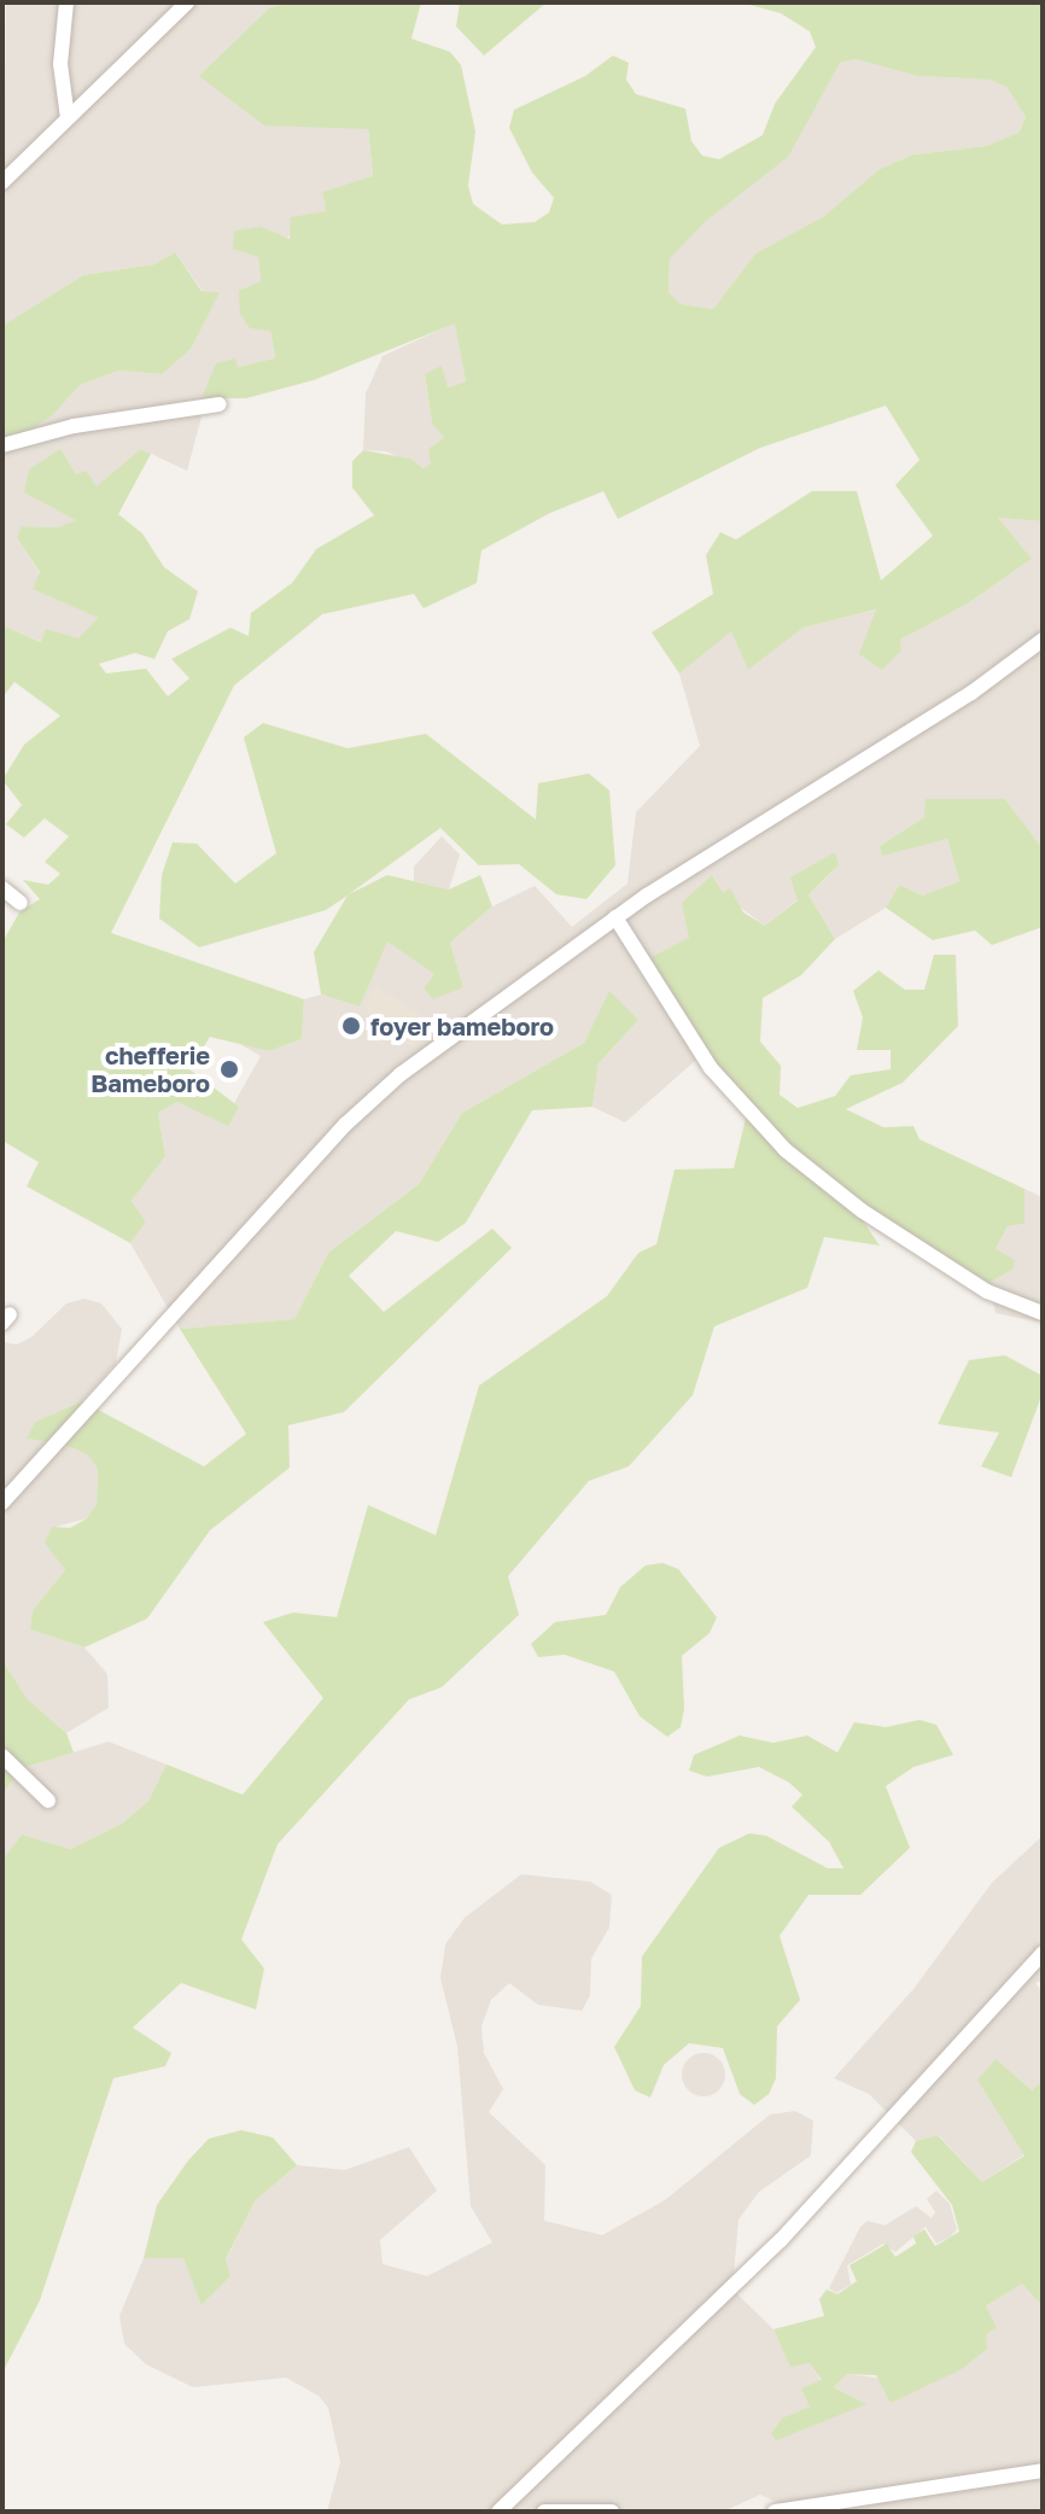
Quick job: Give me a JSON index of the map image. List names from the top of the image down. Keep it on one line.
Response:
{"places":["foyer bameboro","chefferie Bameboro"]}
